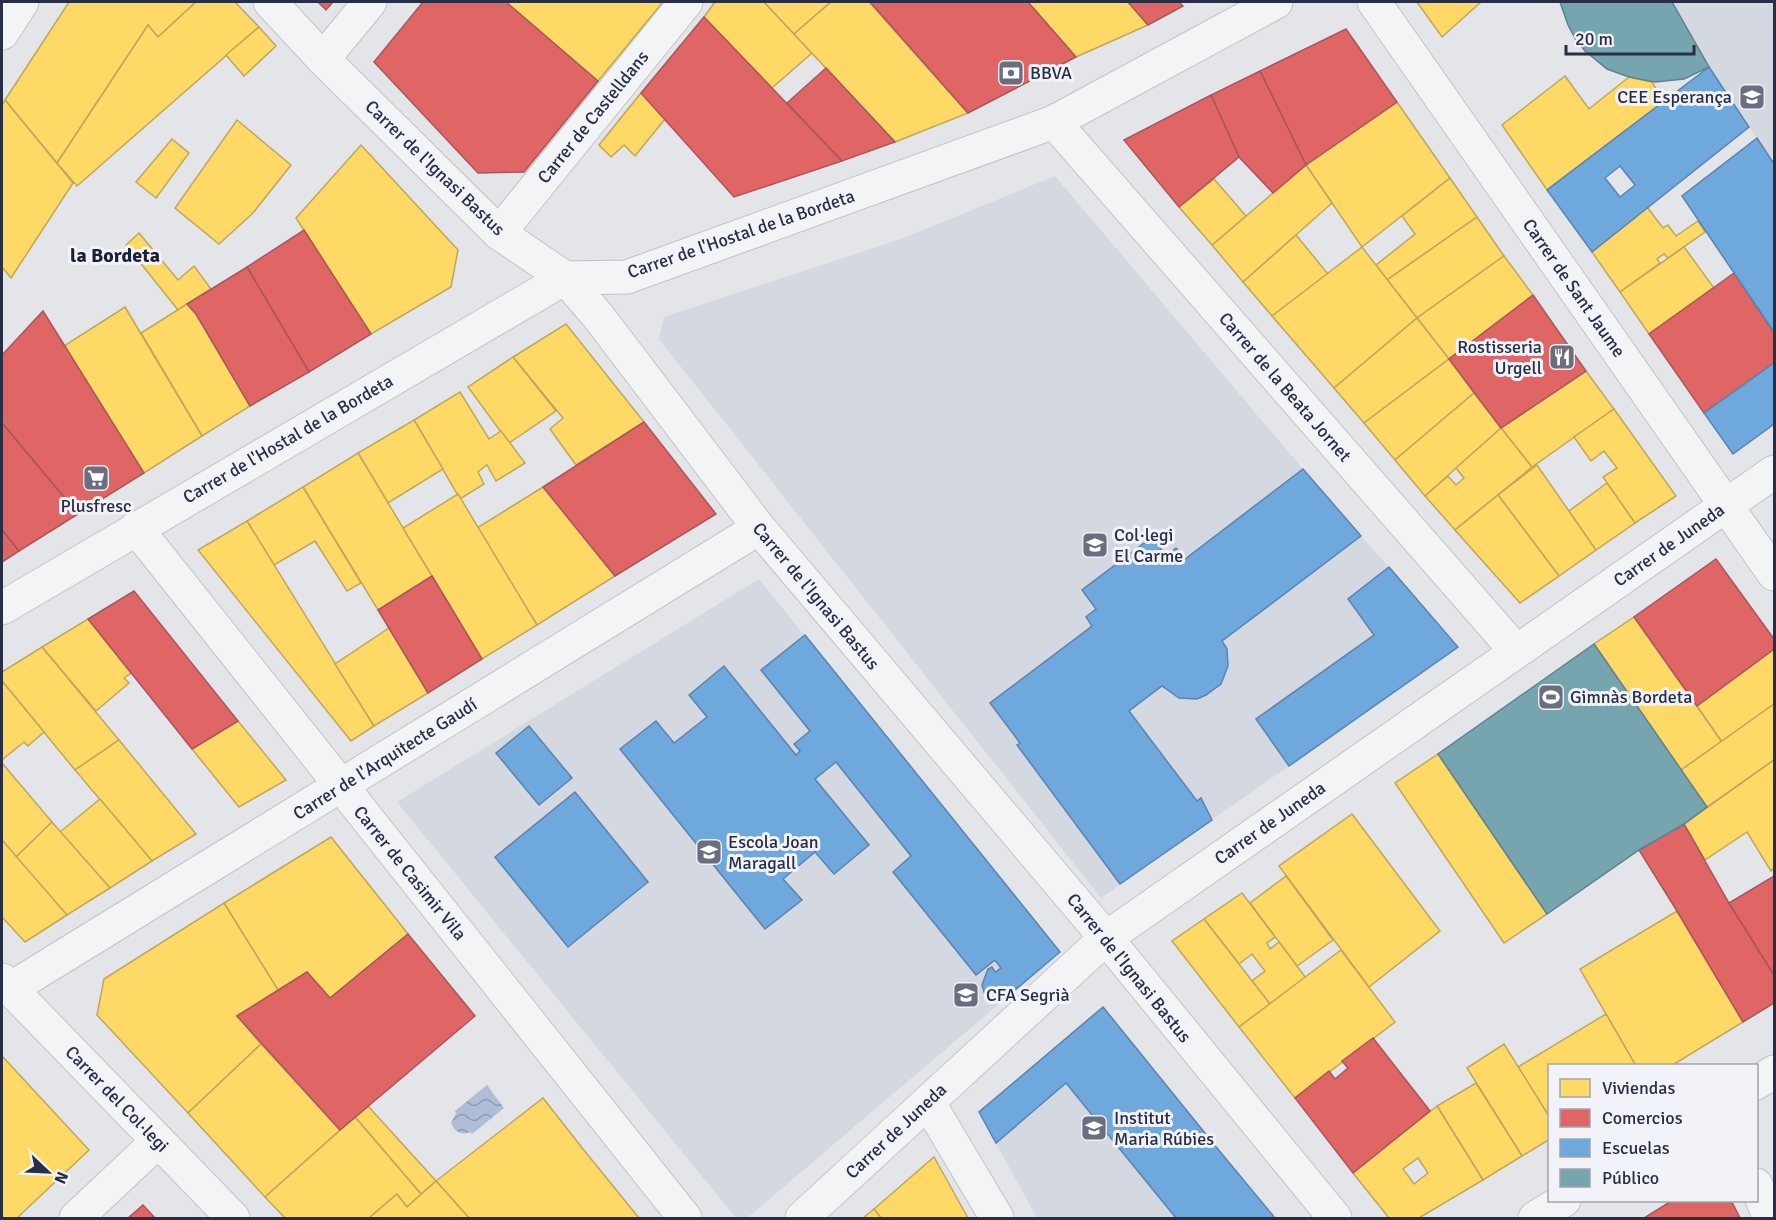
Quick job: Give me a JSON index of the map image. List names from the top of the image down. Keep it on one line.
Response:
{"streets":{"street":["Carrer de Castelldans","Carrer de l'Ignasi Bastus","Carrer de l'Hostal de la Bordeta","Carrer de Sant Jaume","Carrer de la Beata Jornet","Carrer de Juneda","Carrer de l'Arquitecte Gaudí","Carrer de Casimir Vila","Carrer del Col·legi"]},"crossings":[["Carrer de Castelldans","Carrer de l'Ignasi Bastus"],["Carrer de l'Ignasi Bastus","Carrer de l'Hostal de la Bordeta"],["Carrer de l'Ignasi Bastus","Carrer de Juneda"],["Carrer de l'Ignasi Bastus","Carrer de l'Arquitecte Gaudí"],["Carrer de l'Hostal de la Bordeta","Carrer de la Beata Jornet"],["Carrer de l'Hostal de la Bordeta","Carrer de Casimir Vila"],["Carrer de Sant Jaume","Carrer de Juneda"],["Carrer de la Beata Jornet","Carrer de Juneda"],["Carrer de l'Arquitecte Gaudí","Carrer de Casimir Vila"],["Carrer de l'Arquitecte Gaudí","Carrer del Col·legi"]],"districts":["la Bordeta"],"places":{"bank":["BBVA"],"school or university":["CEE Esperança","Col·legi El Carme","Escola Joan Maragall","CFA Segrià","Institut Maria Rúbies"],"restaurant":["Rostisseria Urgell"],"supermarket":["Plusfresc"],"sports":["Gimnàs Bordeta"]},"legend":["Viviendas","Comercios","Escuelas","Público"],"scale_bar":"20 m","north":"bottom right"}
